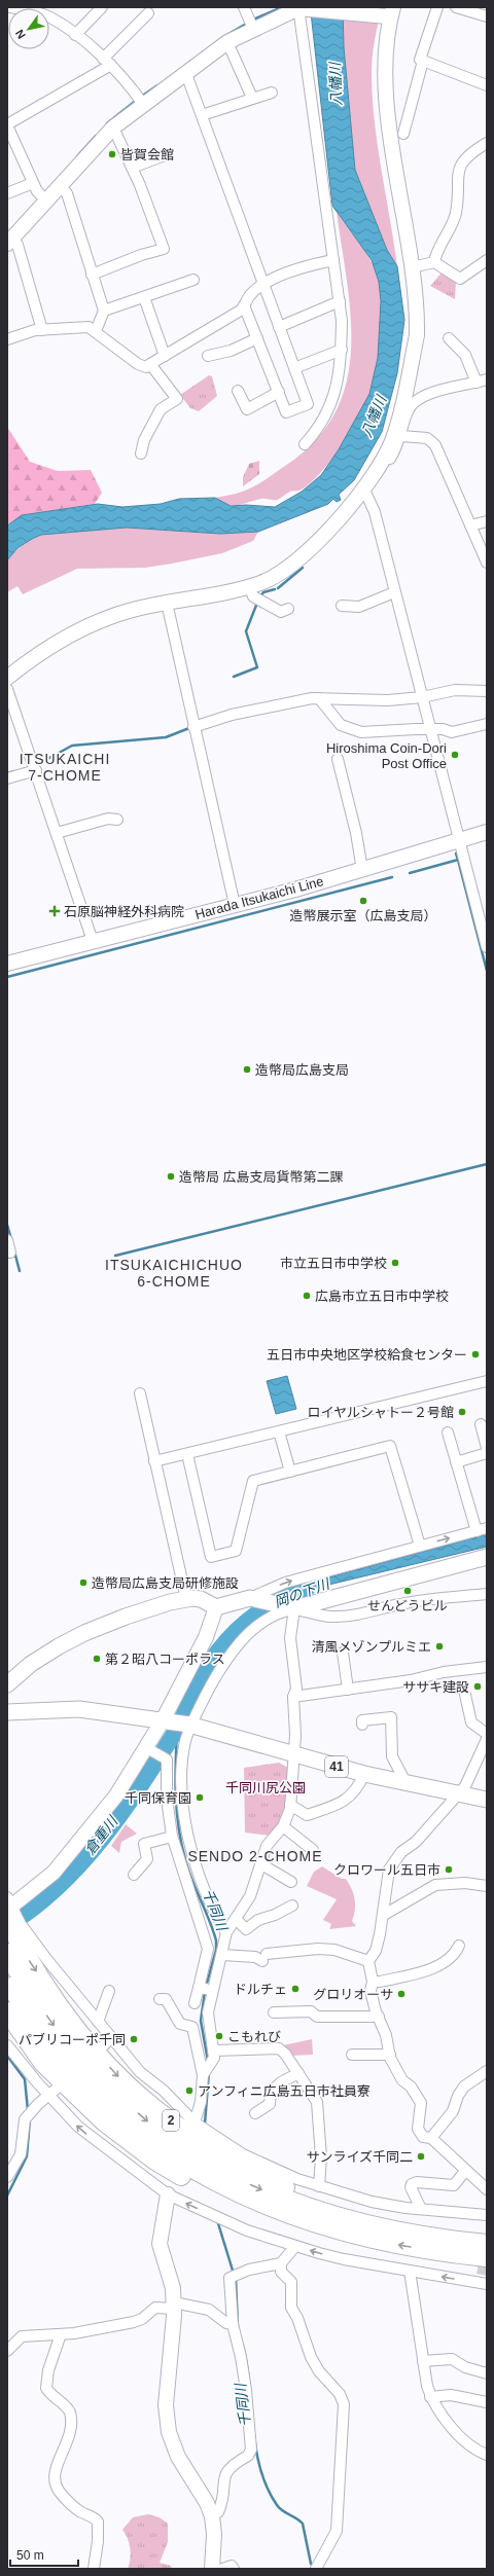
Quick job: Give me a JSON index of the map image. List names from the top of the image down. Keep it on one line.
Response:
{"streets":{"highway":["2"],"main road":["41"],"street":["Harada Itsukaichi Line"]},"districts":["ITSUKAICHI 7-CHOME","ITSUKAICHICHUO 6-CHOME","SENDO 2-CHOME"],"water":["八幡川","岡の下川","倉重川","千同川"],"parks":["千同川尻公園"],"places":{"other":["皆賀会館","Hiroshima Coin-Dori Post Office","造幣展示室（広島支局）","造幣局広島支局","造幣局 広島支局貨幣第二課","市立五日市中学校","広島市立五日市中学校","五日市中央地区学校給食センター","ロイヤルシャトー２号館","造幣局広島支局研修施設","せんどうビル","清風メゾンプルミエ","第２昭八コーポラス","ササキ建設","千同保育園","クロワール五日市","ドルチェ","グロリオーサ","こもれび","パブリコーポ千同","アンフィニ広島五日市社員寮","サンライズ千同二"],"health":["石原脳神経外科病院"]},"scale_bar":"50 m","north":"bottom left"}
